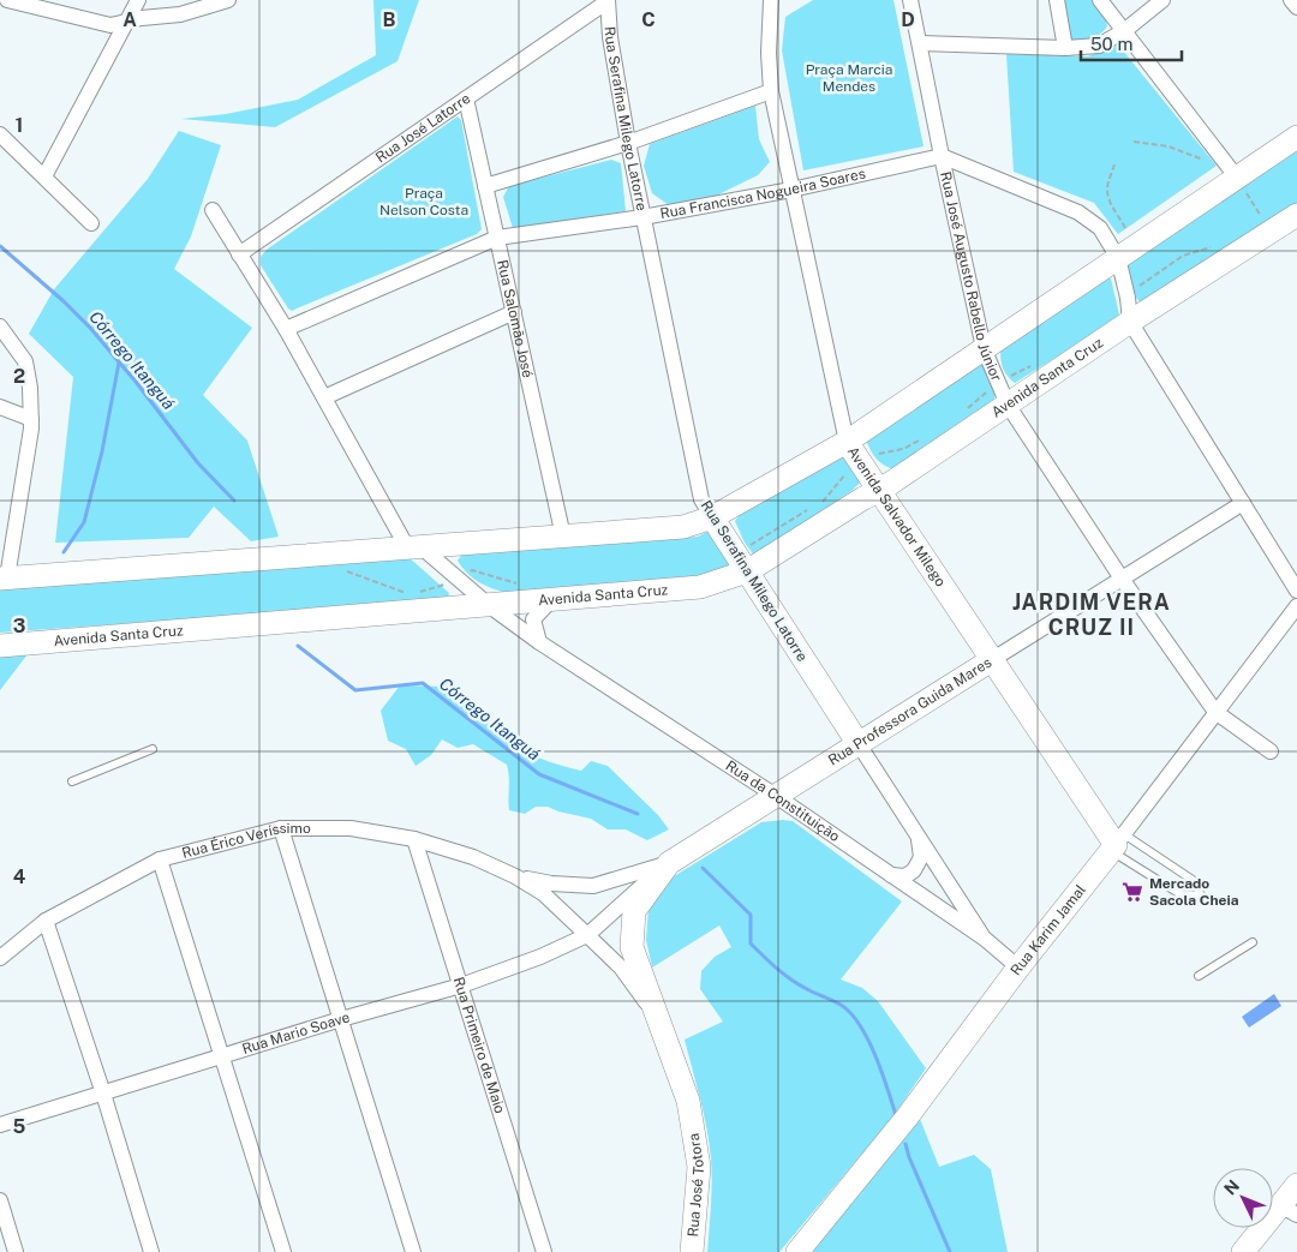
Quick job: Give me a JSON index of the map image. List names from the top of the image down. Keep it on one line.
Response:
{"streets":{"main road":["Rua Serafina Milego Latorre","Avenida Santa Cruz","Avenida Salvador Milego","Rua Professora Guida Mares","Rua Karim Jamal","Rua José Totora"],"street":["Rua José Latorre","Rua Francisca Nogueira Soares","Rua José Augusto Rabello Júnior","Rua Salomão José","Rua da Constituição","Rua Érico Veríssimo","Rua Mario Soave","Rua Primeiro de Maio"]},"crossings":[["Rua Serafina Milego Latorre","Rua José Latorre"],["Rua Serafina Milego Latorre","Rua Francisca Nogueira Soares"],["Rua Serafina Milego Latorre","Avenida Santa Cruz"],["Rua Serafina Milego Latorre","Rua Professora Guida Mares"],["Rua Serafina Milego Latorre","Rua da Constituição"],["Rua José Latorre","Rua Salomão José"],["Rua José Latorre","Rua da Constituição"],["Rua Francisca Nogueira Soares","Rua José Augusto Rabello Júnior"],["Rua Francisca Nogueira Soares","Rua Salomão José"],["Rua Francisca Nogueira Soares","Avenida Salvador Milego"],["Rua Francisca Nogueira Soares","Rua da Constituição"],["Rua José Augusto Rabello Júnior","Avenida Santa Cruz"],["Rua José Augusto Rabello Júnior","Rua Professora Guida Mares"],["Rua José Augusto Rabello Júnior","Rua Karim Jamal"],["Avenida Santa Cruz","Avenida Salvador Milego"],["Avenida Santa Cruz","Rua da Constituição"],["Avenida Salvador Milego","Rua Professora Guida Mares"],["Avenida Salvador Milego","Rua Karim Jamal"],["Rua Professora Guida Mares","Rua da Constituição"],["Rua Professora Guida Mares","Rua Érico Veríssimo"],["Rua Professora Guida Mares","Rua Mario Soave"],["Rua Professora Guida Mares","Rua José Totora"],["Rua da Constituição","Rua Karim Jamal"],["Rua Érico Veríssimo","Rua Mario Soave"],["Rua Érico Veríssimo","Rua Primeiro de Maio"],["Rua Érico Veríssimo","Rua José Totora"],["Rua Mario Soave","Rua Primeiro de Maio"],["Rua Mario Soave","Rua José Totora"]],"districts":["JARDIM VERA CRUZ II"],"water":["Córrego Itanguá"],"parks":["Praça Marcia Mendes","Praça Nelson Costa"],"places":{"supermarket":["Mercado Sacola Cheia"]},"scale_bar":"50 m","north":"top left","grid":{"columns":["A","B","C","D"],"rows":["1","2","3","4","5"]}}
